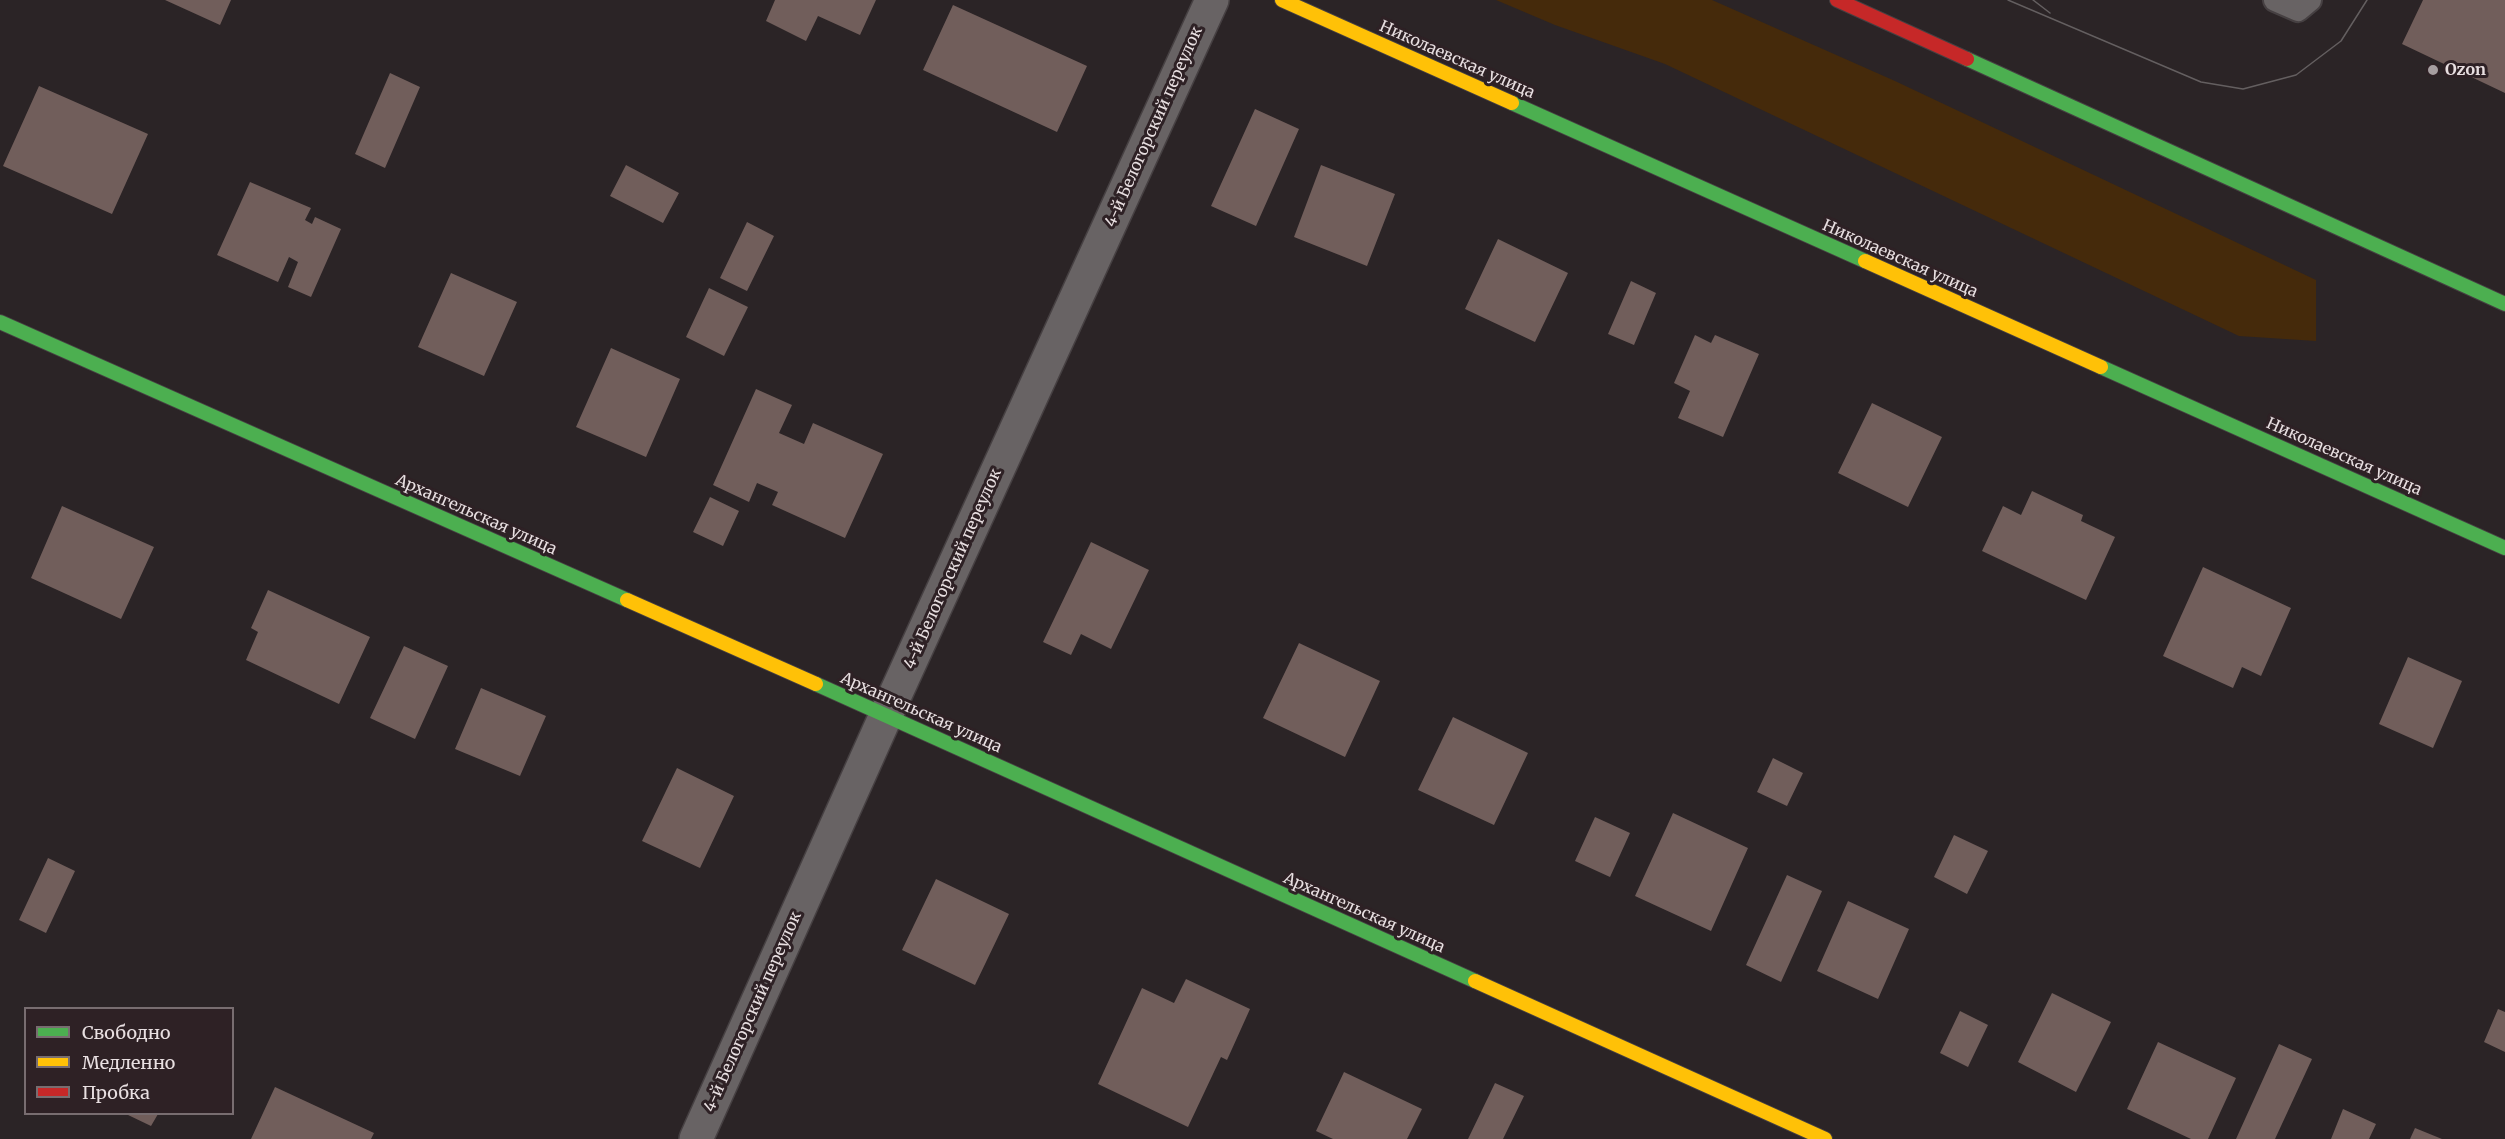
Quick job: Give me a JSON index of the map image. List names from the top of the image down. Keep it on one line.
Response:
{"streets":{"street":["Николаевская улица","4-й Белогорский переулок","Архангельская улица"]},"crossings":[["4-й Белогорский переулок","Архангельская улица"]],"places":["Ozon"],"legend":["Свободно","Медленно","Пробка"]}
